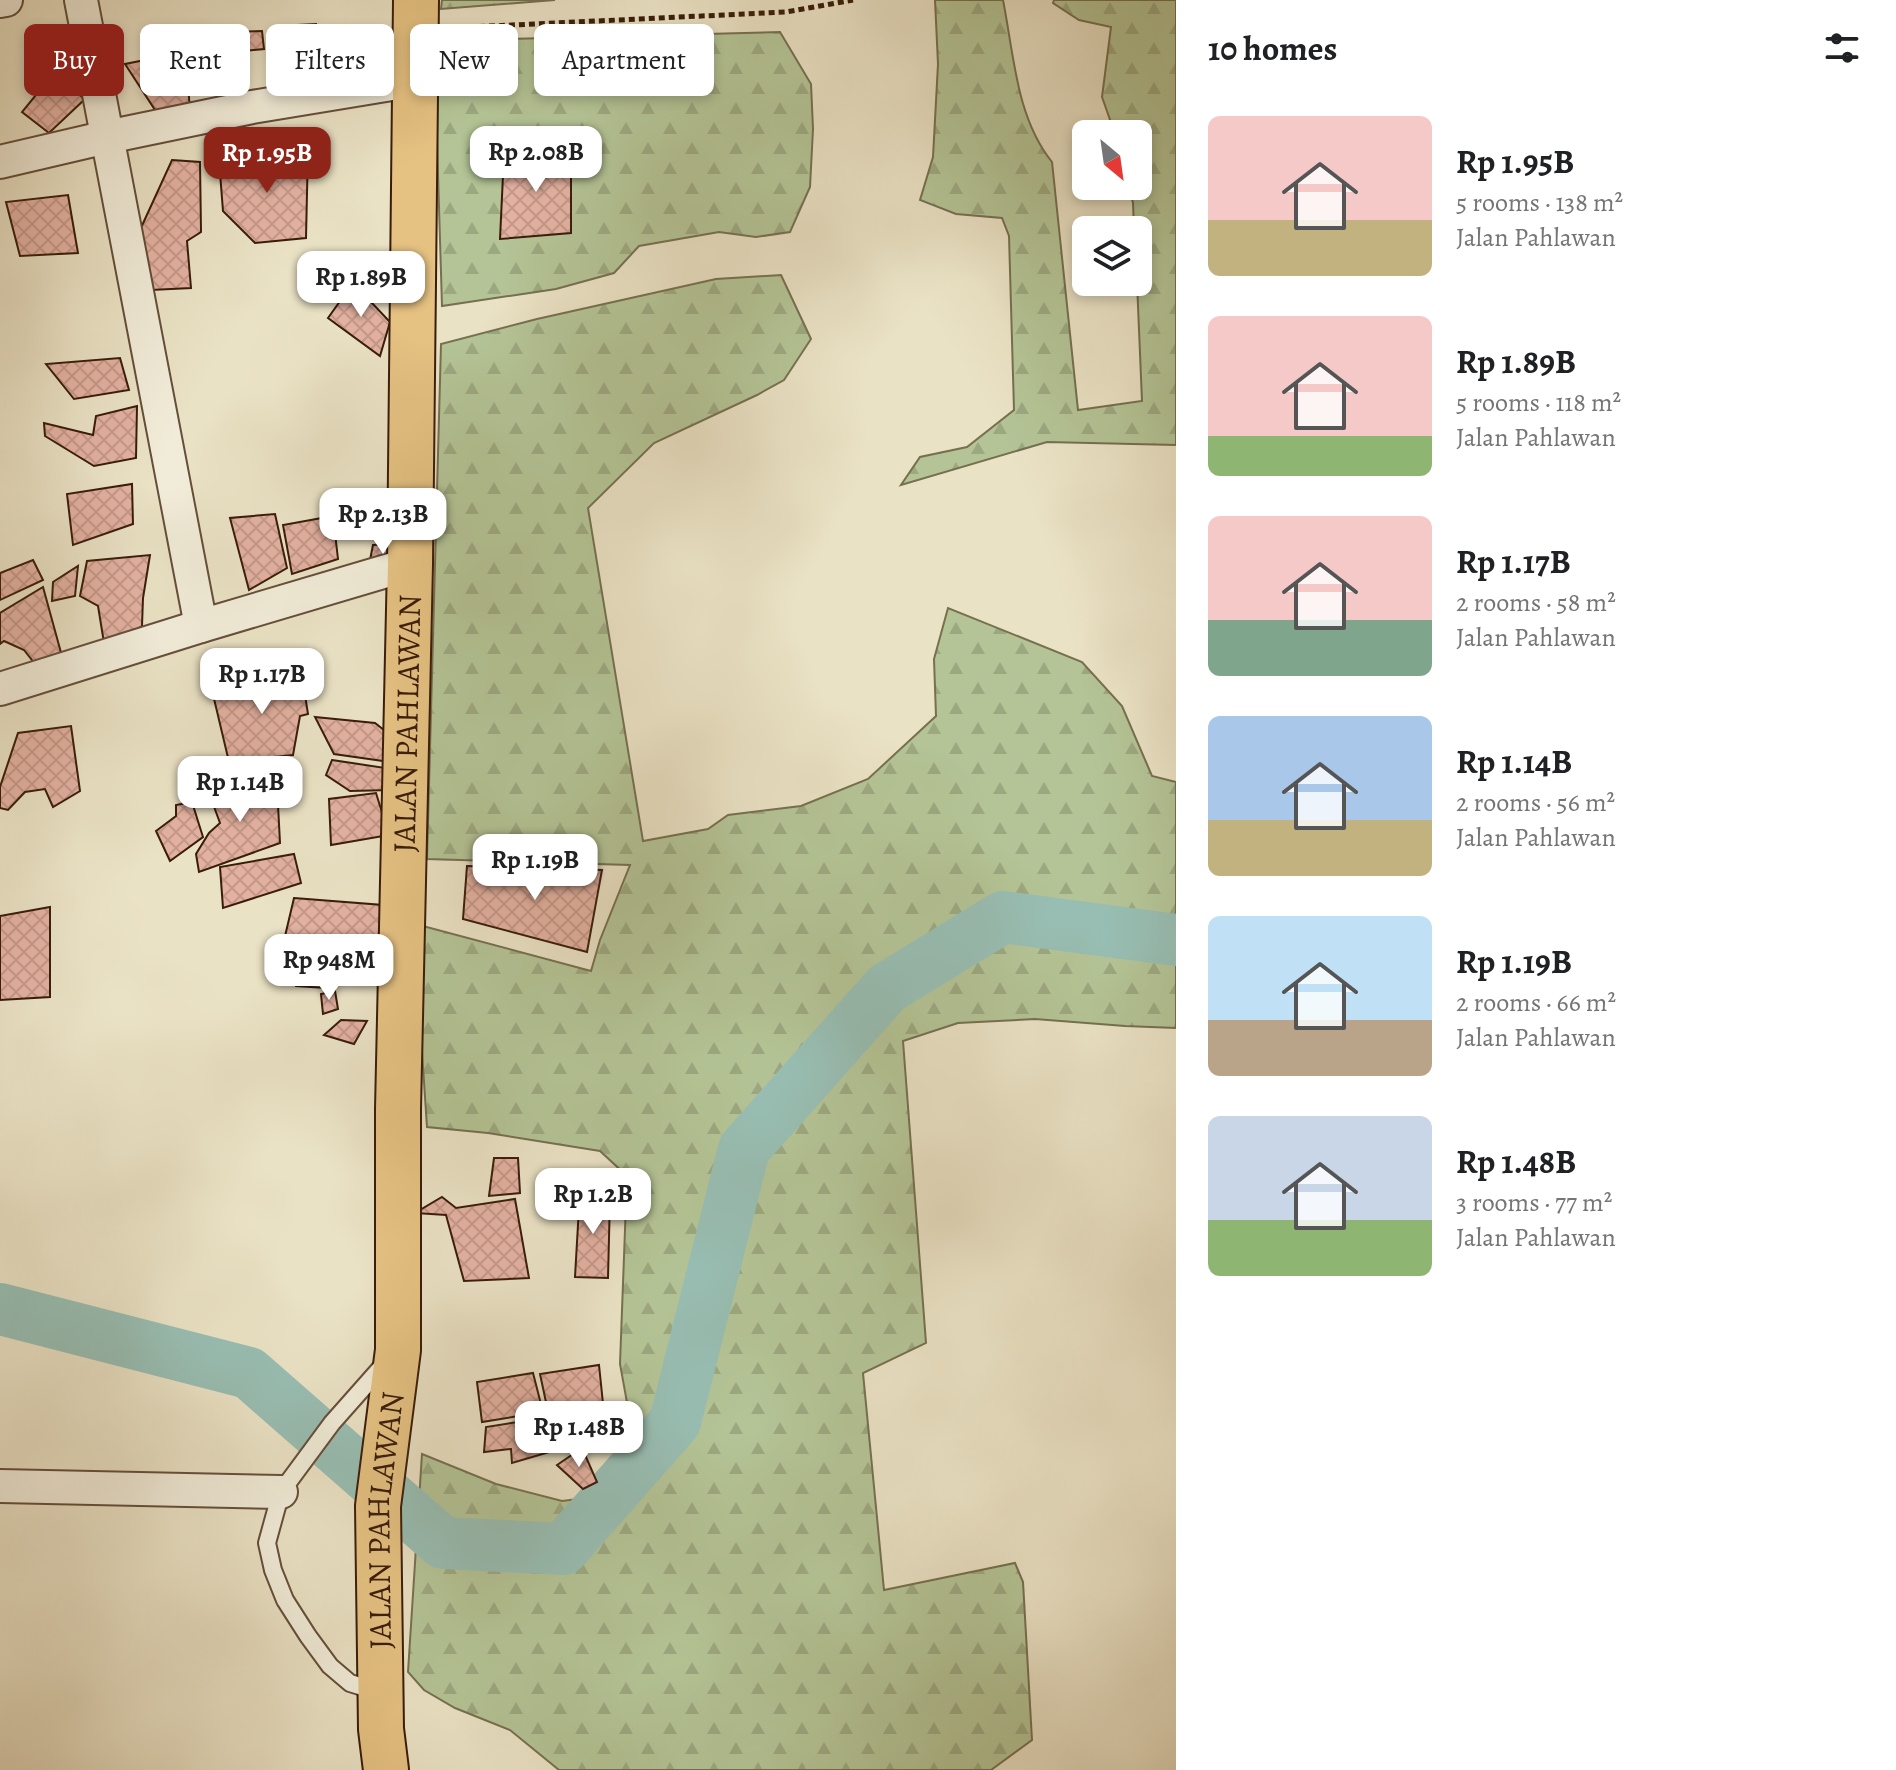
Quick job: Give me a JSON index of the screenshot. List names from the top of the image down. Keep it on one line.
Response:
{"streets":{"main road":["JALAN PAHLAWAN"]},"north":"bottom right","page":{"heading":"10 homes","chip":["Buy","Rent","Filters","New","Apartment"],"list":[{"name":"Rp 1.95B","note":"5 rooms · 138 m² · Jalan Pahlawan"},{"name":"Rp 1.89B","note":"5 rooms · 118 m² · Jalan Pahlawan"},{"name":"Rp 1.17B","note":"2 rooms · 58 m² · Jalan Pahlawan"},{"name":"Rp 1.14B","note":"2 rooms · 56 m² · Jalan Pahlawan"},{"name":"Rp 1.19B","note":"2 rooms · 66 m² · Jalan Pahlawan"},{"name":"Rp 1.48B","note":"3 rooms · 77 m² · Jalan Pahlawan"}],"price":["Rp 2.08B","Rp 1.95B","Rp 1.89B","Rp 2.13B","Rp 1.17B","Rp 1.14B","Rp 1.19B","Rp 948M","Rp 1.2B","Rp 1.48B"]}}
